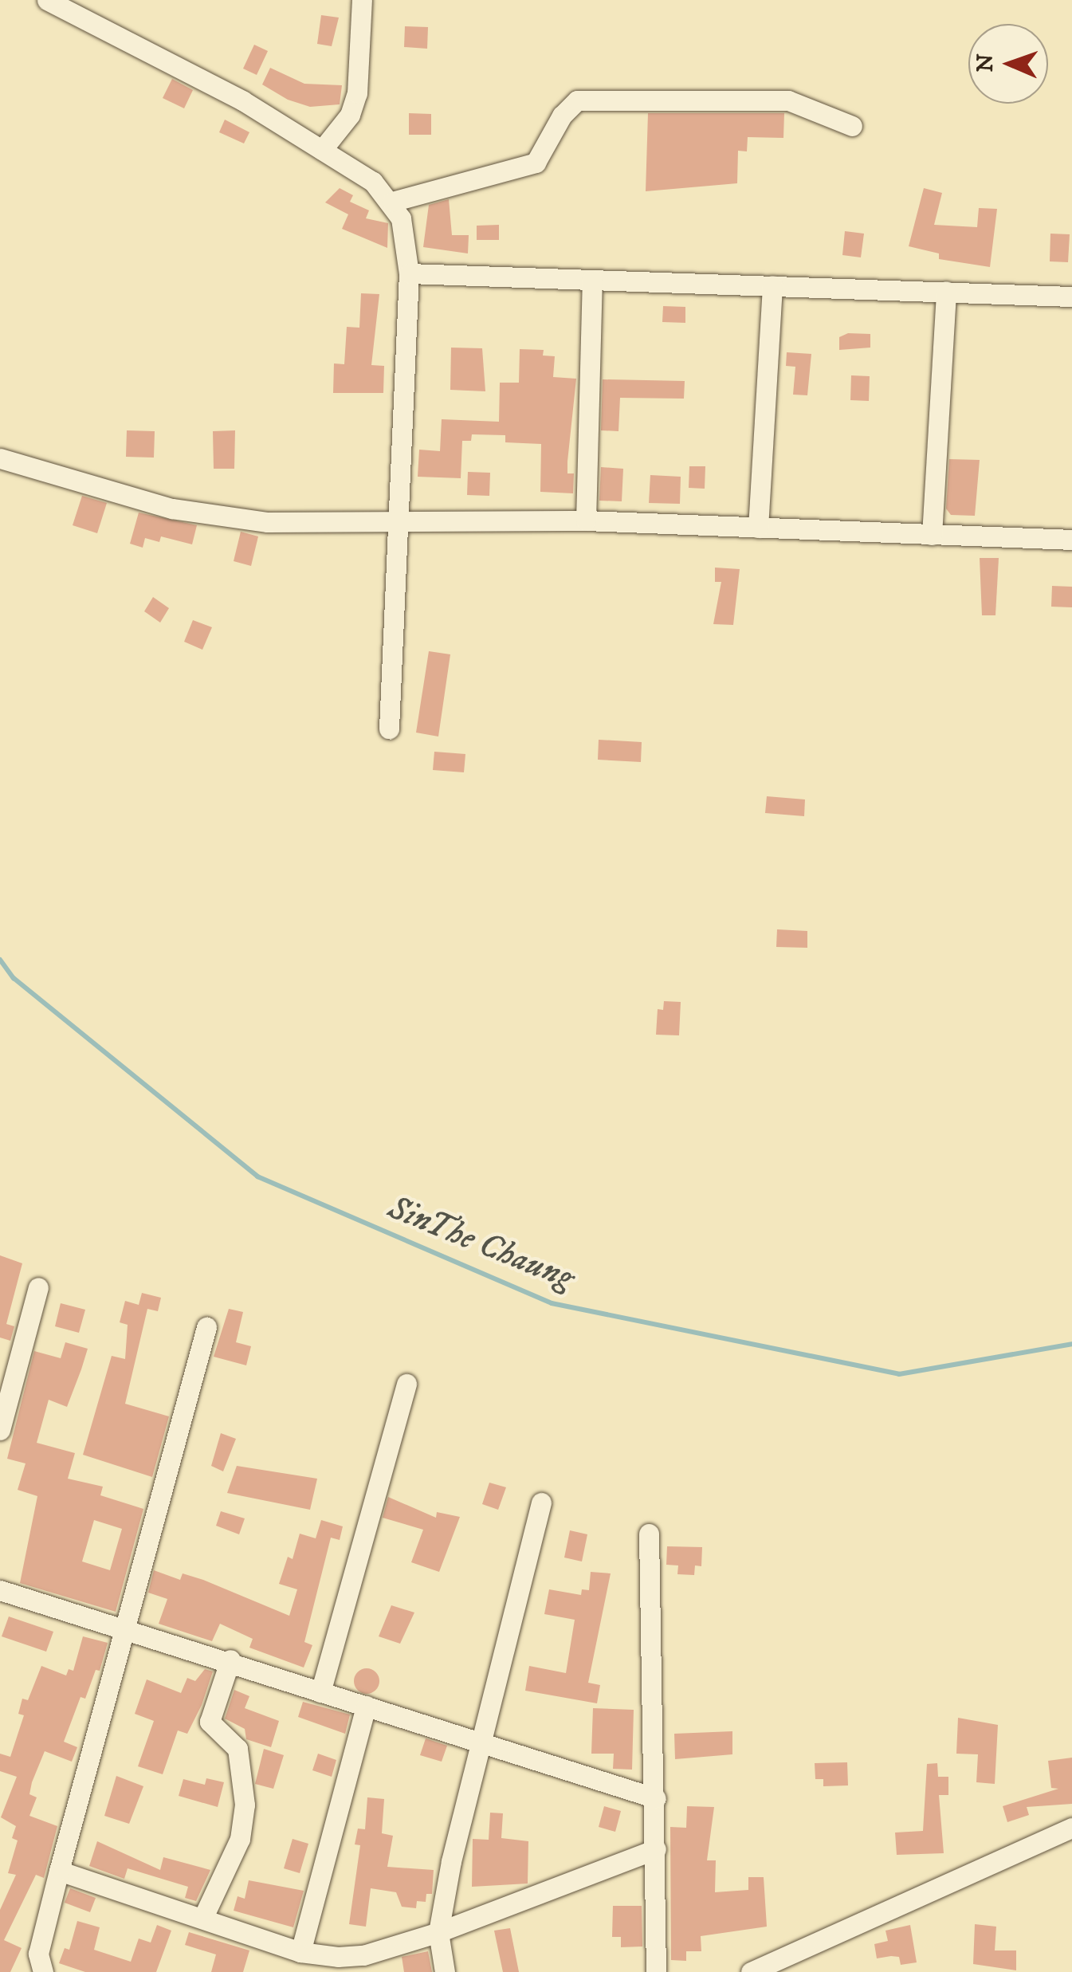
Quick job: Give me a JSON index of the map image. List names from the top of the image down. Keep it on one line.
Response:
{"water":["SinThe Chaung"],"north":"left"}
